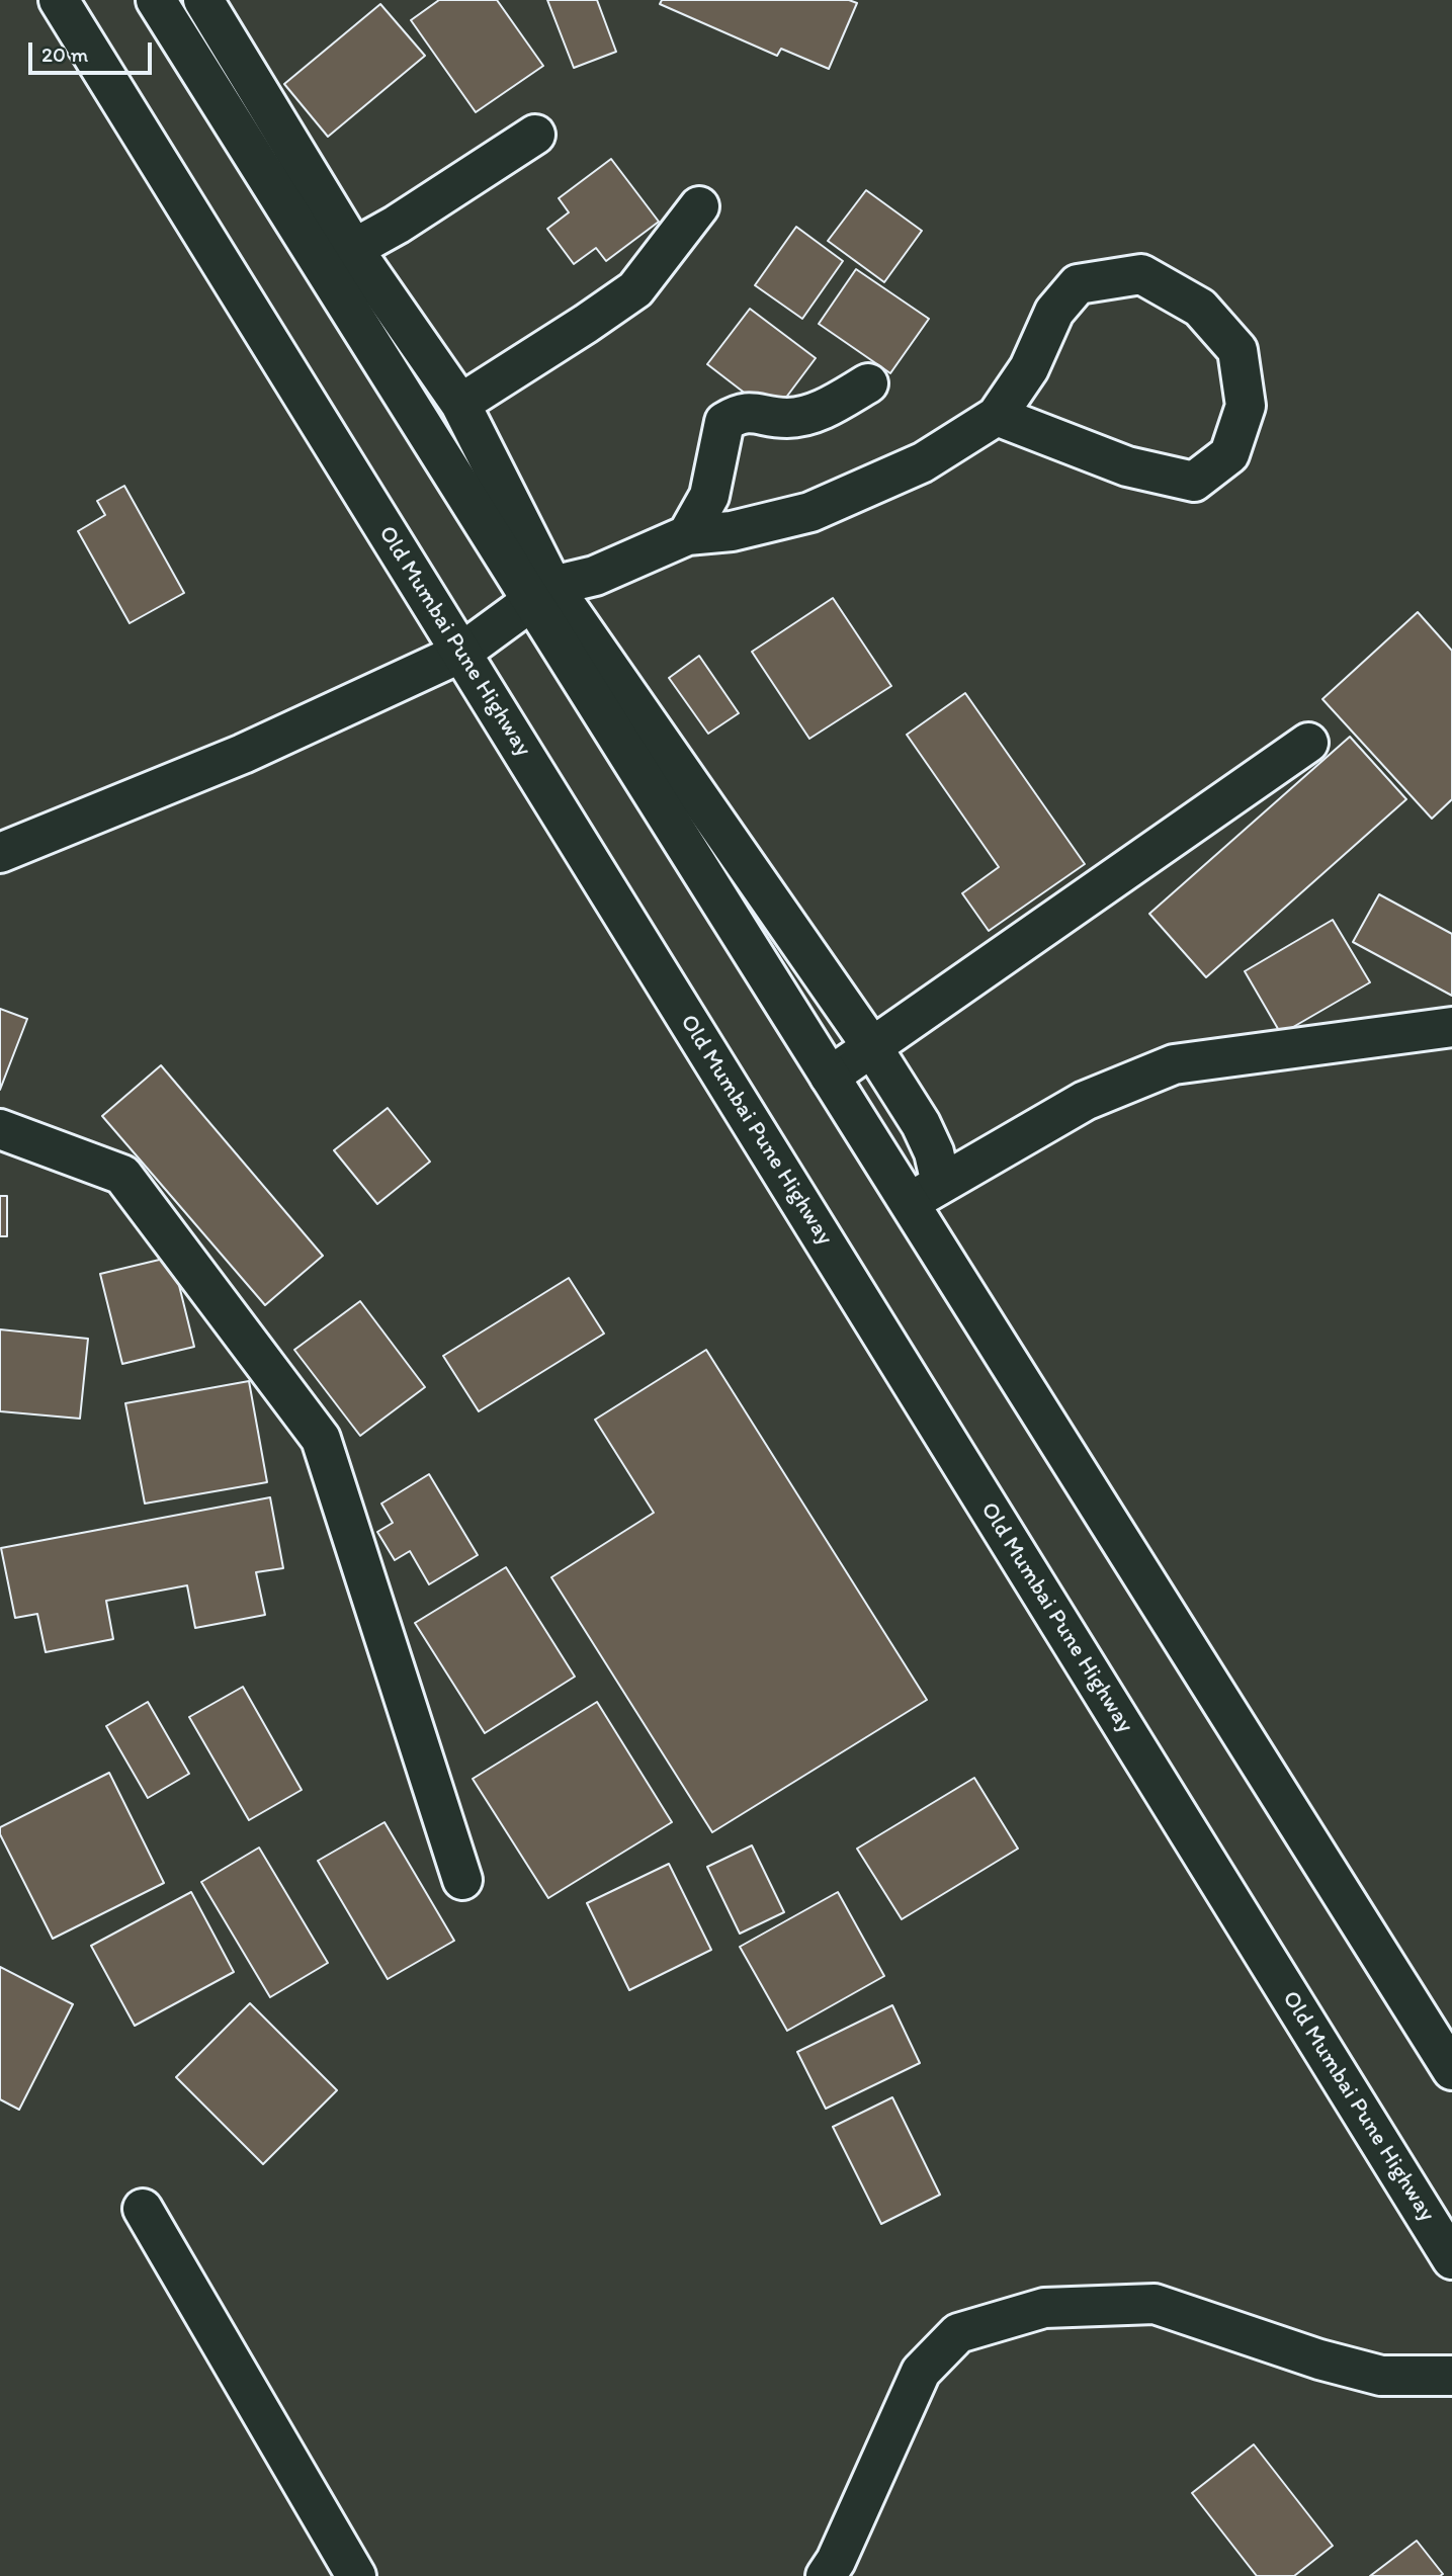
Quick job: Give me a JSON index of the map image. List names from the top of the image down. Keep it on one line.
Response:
{"streets":{"main road":["Old Mumbai Pune Highway"]},"scale_bar":"20 m"}
